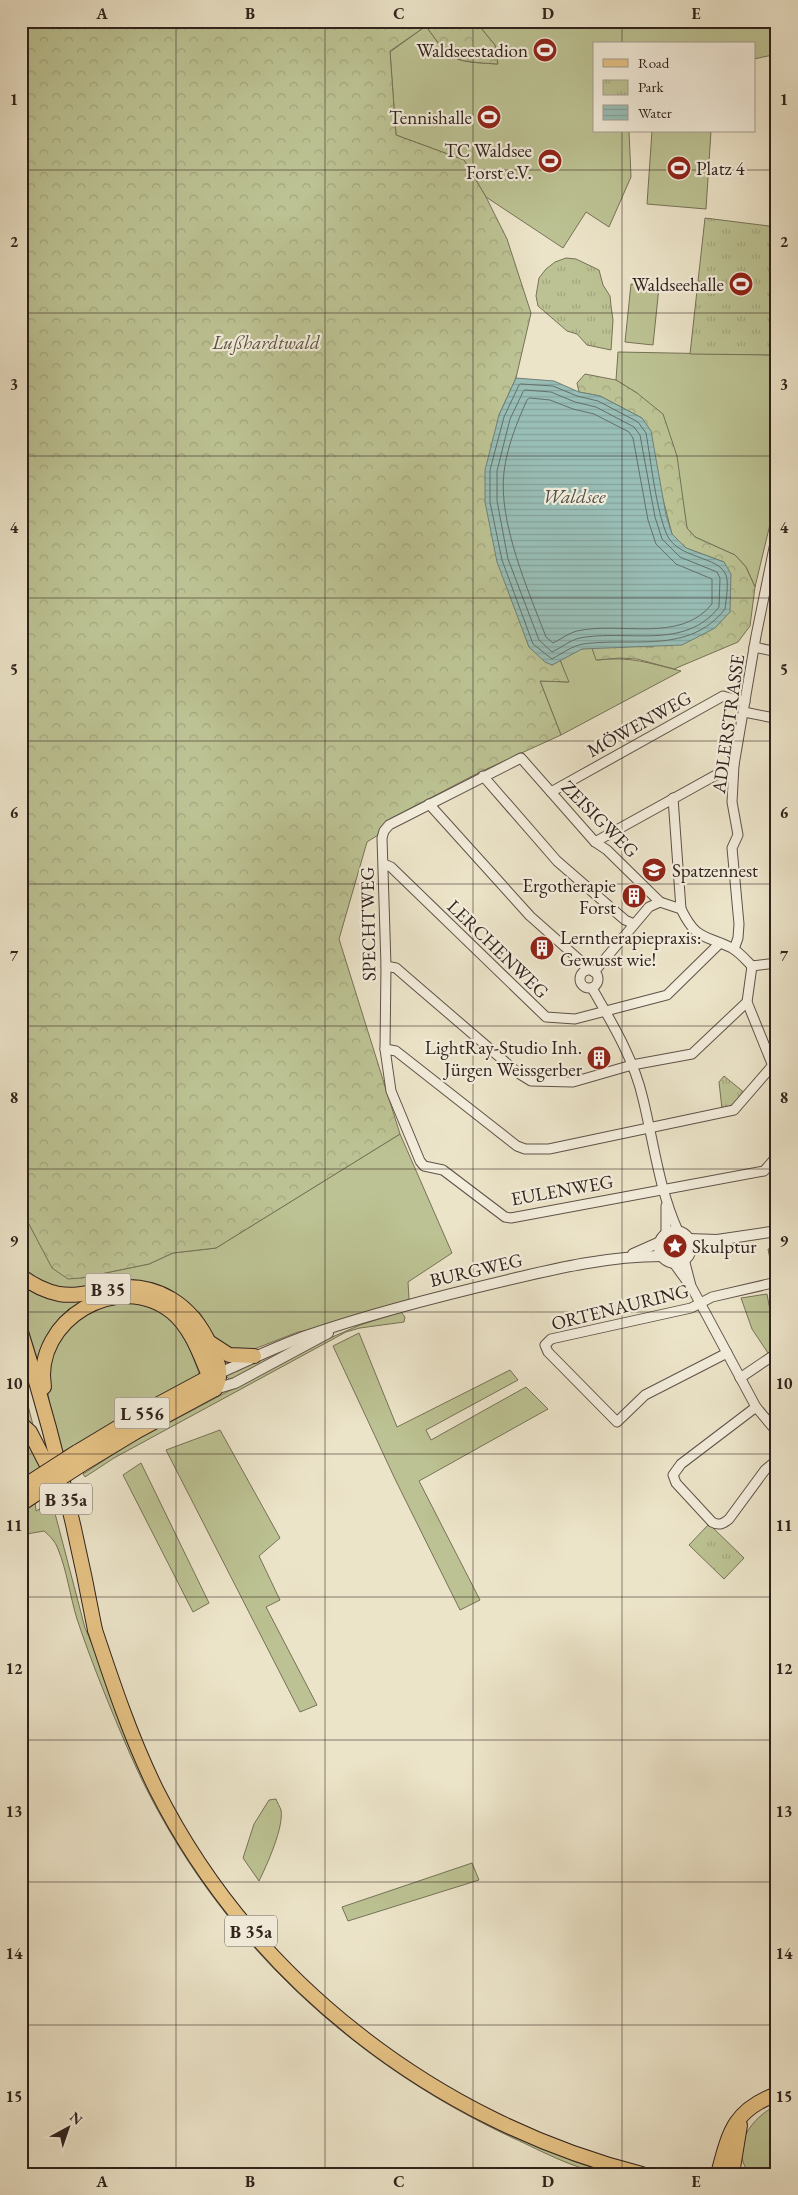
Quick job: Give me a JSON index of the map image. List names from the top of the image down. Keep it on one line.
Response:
{"streets":{"main road":["B 35","L 556","B 35a"],"street":["MÖWENWEG","ADLERSTRASSE","ZEISIGWEG","SPECHTWEG","LERCHENWEG","EULENWEG","BURGWEG","ORTENAURING"]},"crossings":[["MÖWENWEG","ADLERSTRASSE"],["MÖWENWEG","ZEISIGWEG"],["ZEISIGWEG","SPECHTWEG"],["SPECHTWEG","LERCHENWEG"],["SPECHTWEG","EULENWEG"],["BURGWEG","B 35"],["BURGWEG","L 556"],["B 35","L 556"]],"water":["Waldsee"],"parks":["Lußhardtwald"],"places":{"sports":["Waldseestadion","Tennishalle","TC Waldsee Forst e.V.","Platz 4","Waldseehalle"],"school or university":["Spatzennest"],"building":["Ergotherapie Forst","Lerntherapiepraxis: Gewusst wie!","LightRay-Studio Inh. Jürgen Weissgerber"],"place":["Skulptur"]},"legend":["Road","Park","Water"],"north":"top right","grid":{"columns":["A","B","C","D","E"],"rows":["1","2","3","4","5","6","7","8","9","10","11","12","13","14","15"]}}
